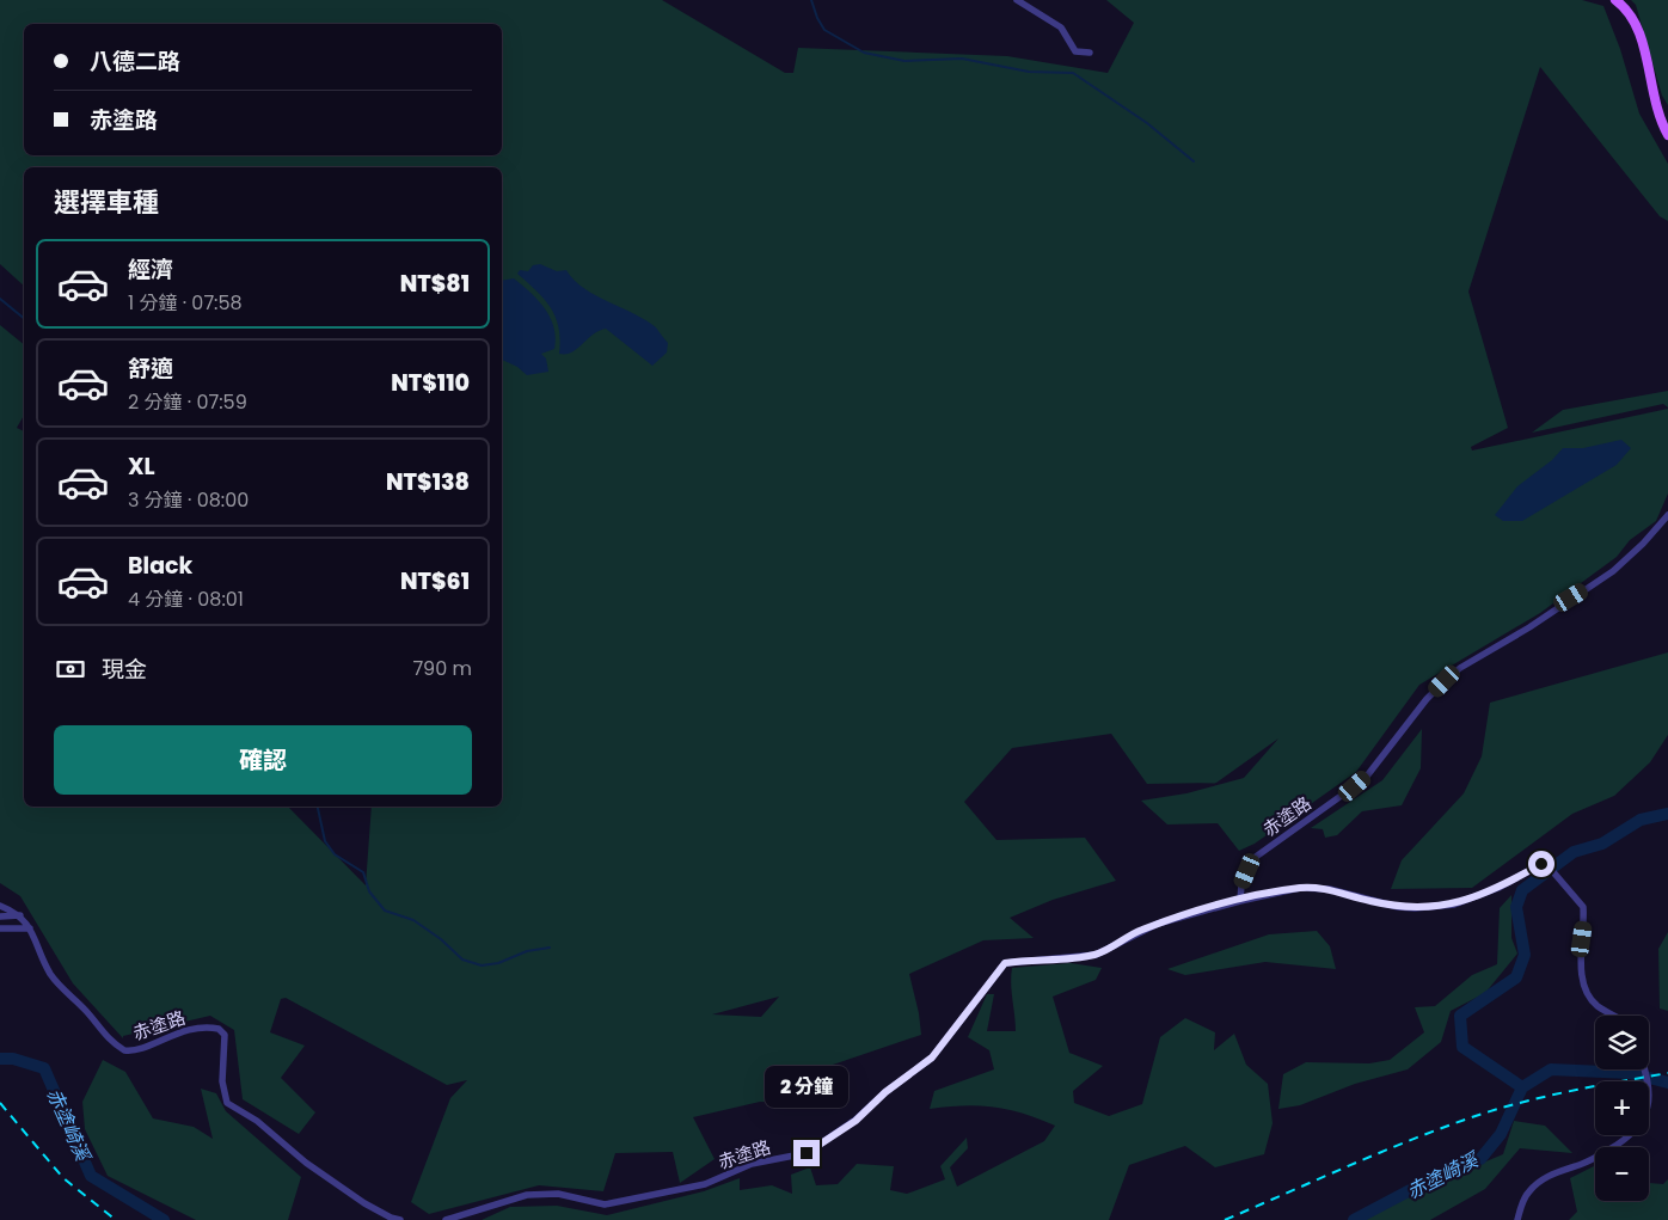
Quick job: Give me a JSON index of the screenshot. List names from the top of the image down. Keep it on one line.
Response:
{"streets":{"street":["赤塗路"]},"water":["赤塗崎溪"],"page":{"banner":["八德二路","赤塗路"],"heading":"選擇車種","list":[{"name":"經濟","note":"1 分鐘 · 07:58","value":"NT$81"},{"name":"舒適","note":"2 分鐘 · 07:59","value":"NT$110"},{"name":"XL","note":"3 分鐘 · 08:00","value":"NT$138"},{"name":"Black","note":"4 分鐘 · 08:01","value":"NT$61"}],"pay":["現金","790 m"],"buttons":"確認","map_buttons":["+","−"],"bubble":"2 分鐘"}}
